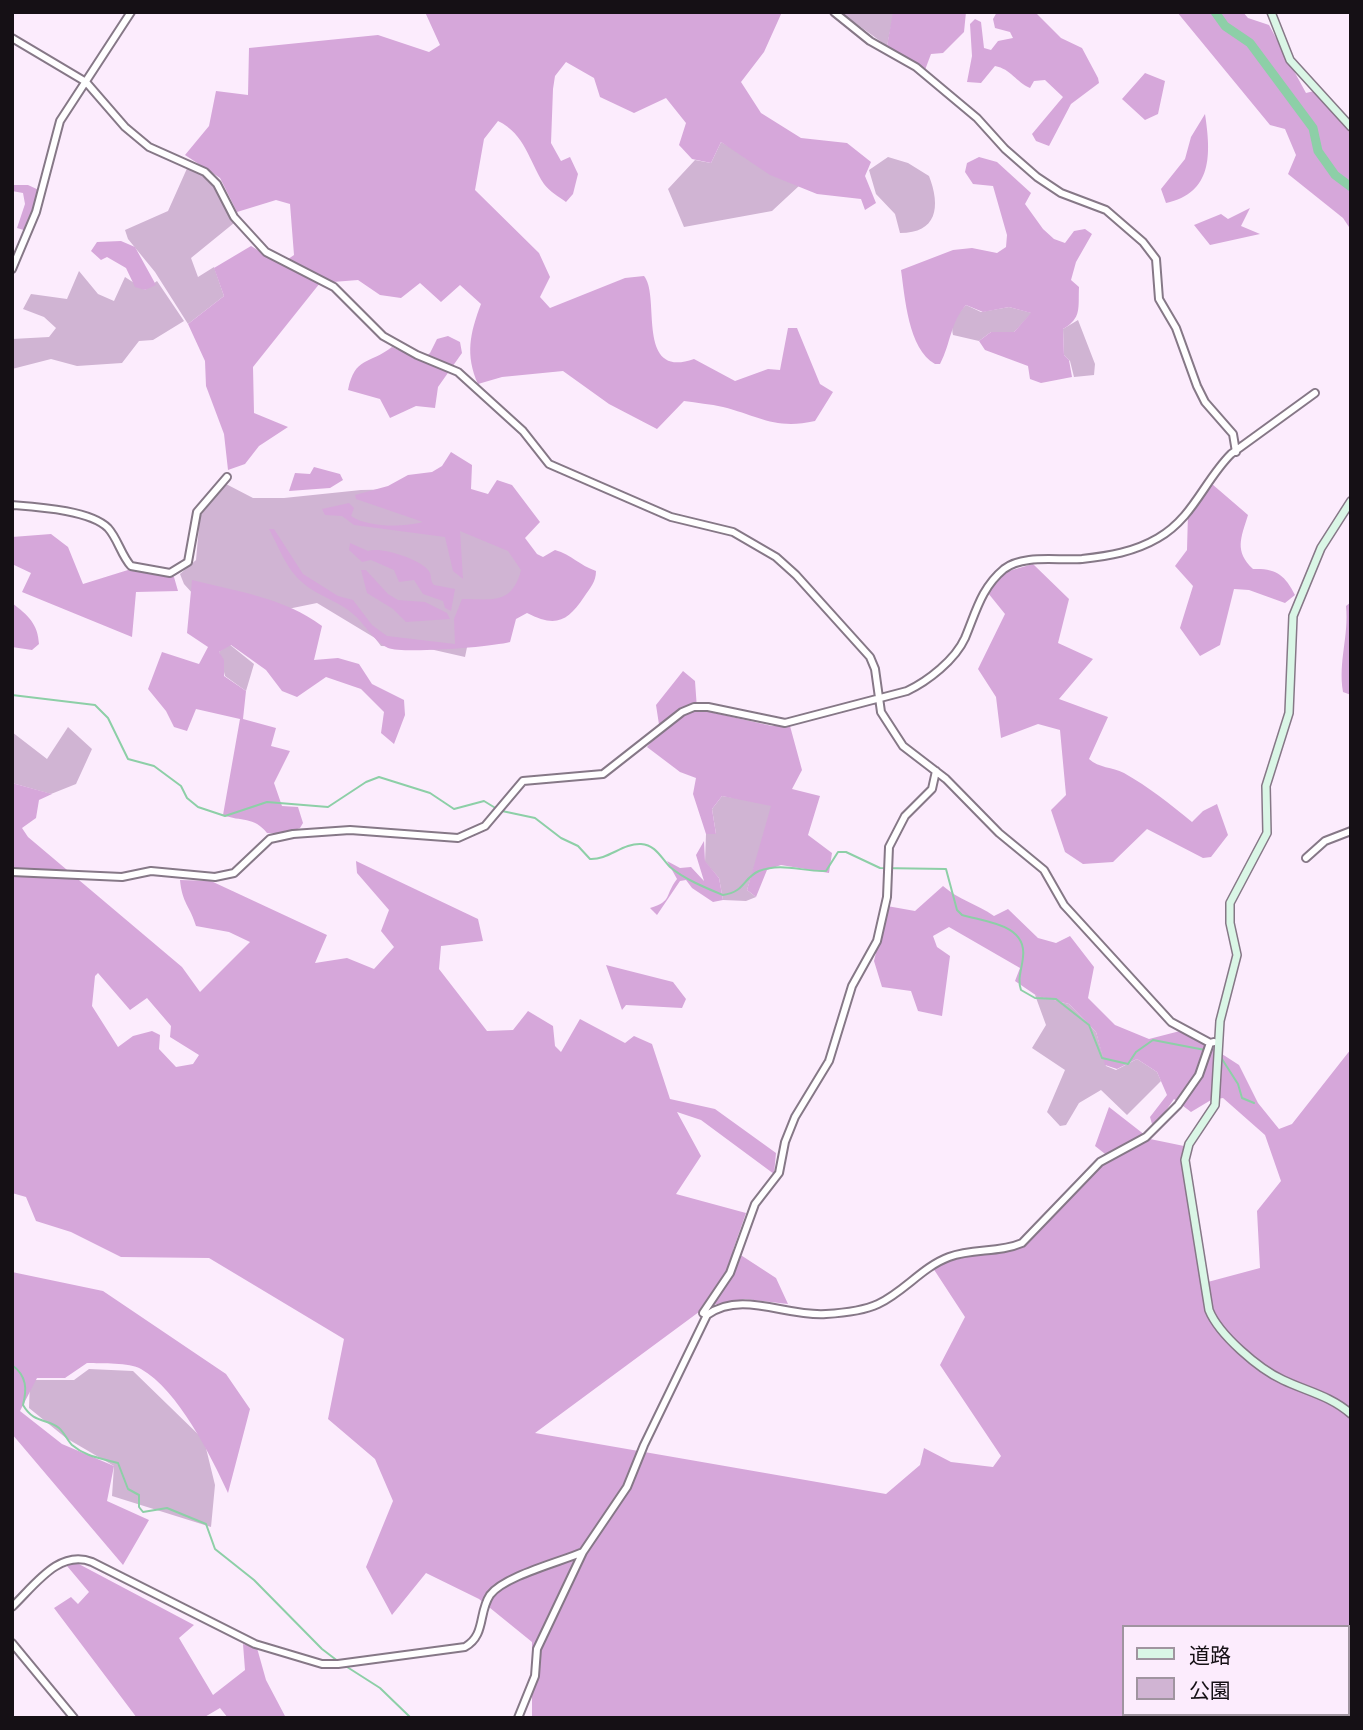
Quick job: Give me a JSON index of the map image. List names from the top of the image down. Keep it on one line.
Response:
{"legend":["道路","公園"]}
